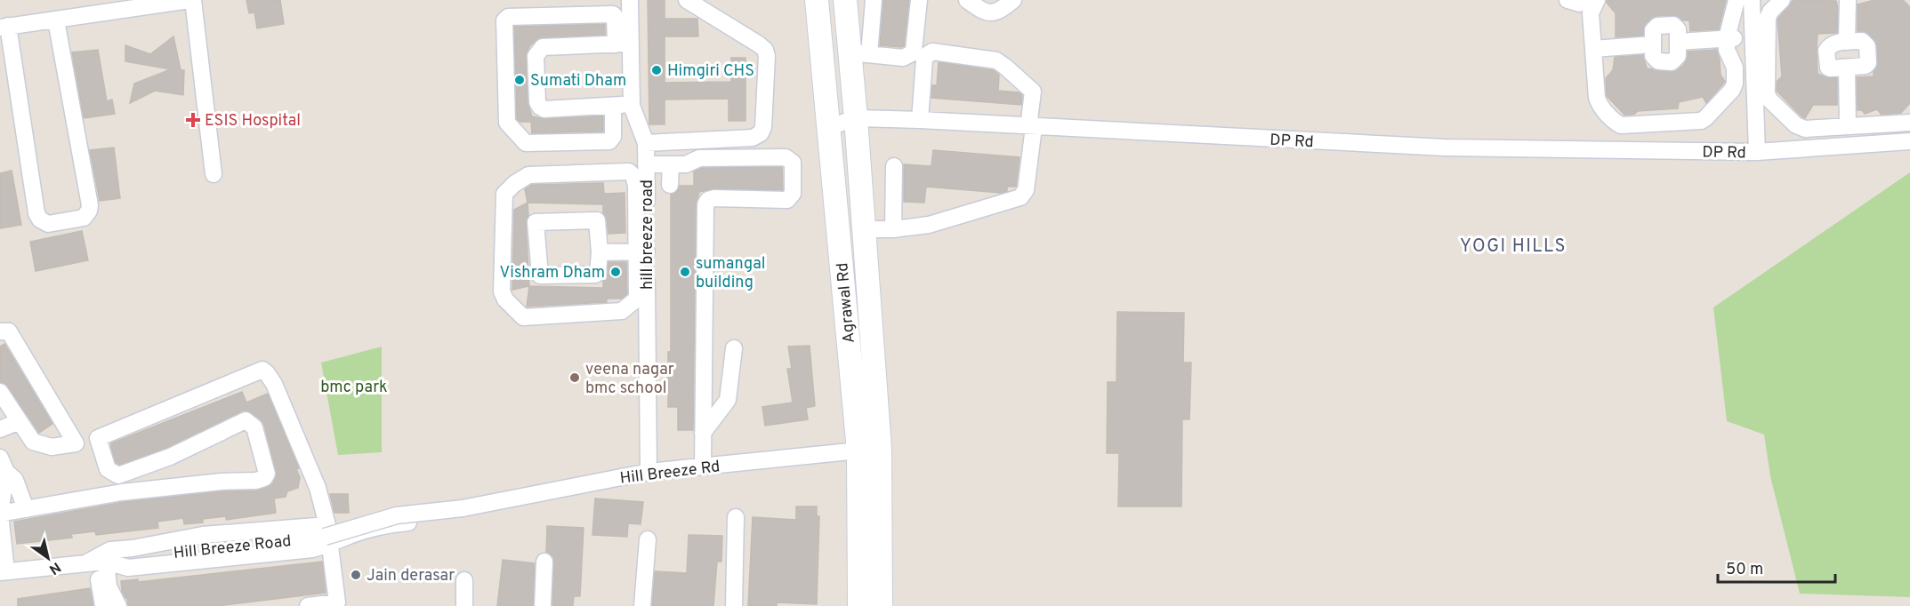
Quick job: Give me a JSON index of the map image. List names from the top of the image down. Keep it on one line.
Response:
{"streets":{"street":["DP Rd","hill breeze road","Agrawal Rd","Hill Breeze Rd","Hill Breeze Road"]},"crossings":[["DP Rd","Agrawal Rd"],["hill breeze road","Hill Breeze Rd"],["Agrawal Rd","Hill Breeze Rd"],["Hill Breeze Rd","Hill Breeze Road"]],"districts":["YOGI HILLS"],"parks":["bmc park"],"places":{"other":["Himgiri CHS","Sumati Dham","Vishram Dham","sumangal building","veena nagar bmc school","Jain derasar"],"health":["ESIS Hospital"]},"scale_bar":"50 m","north":"bottom right"}
